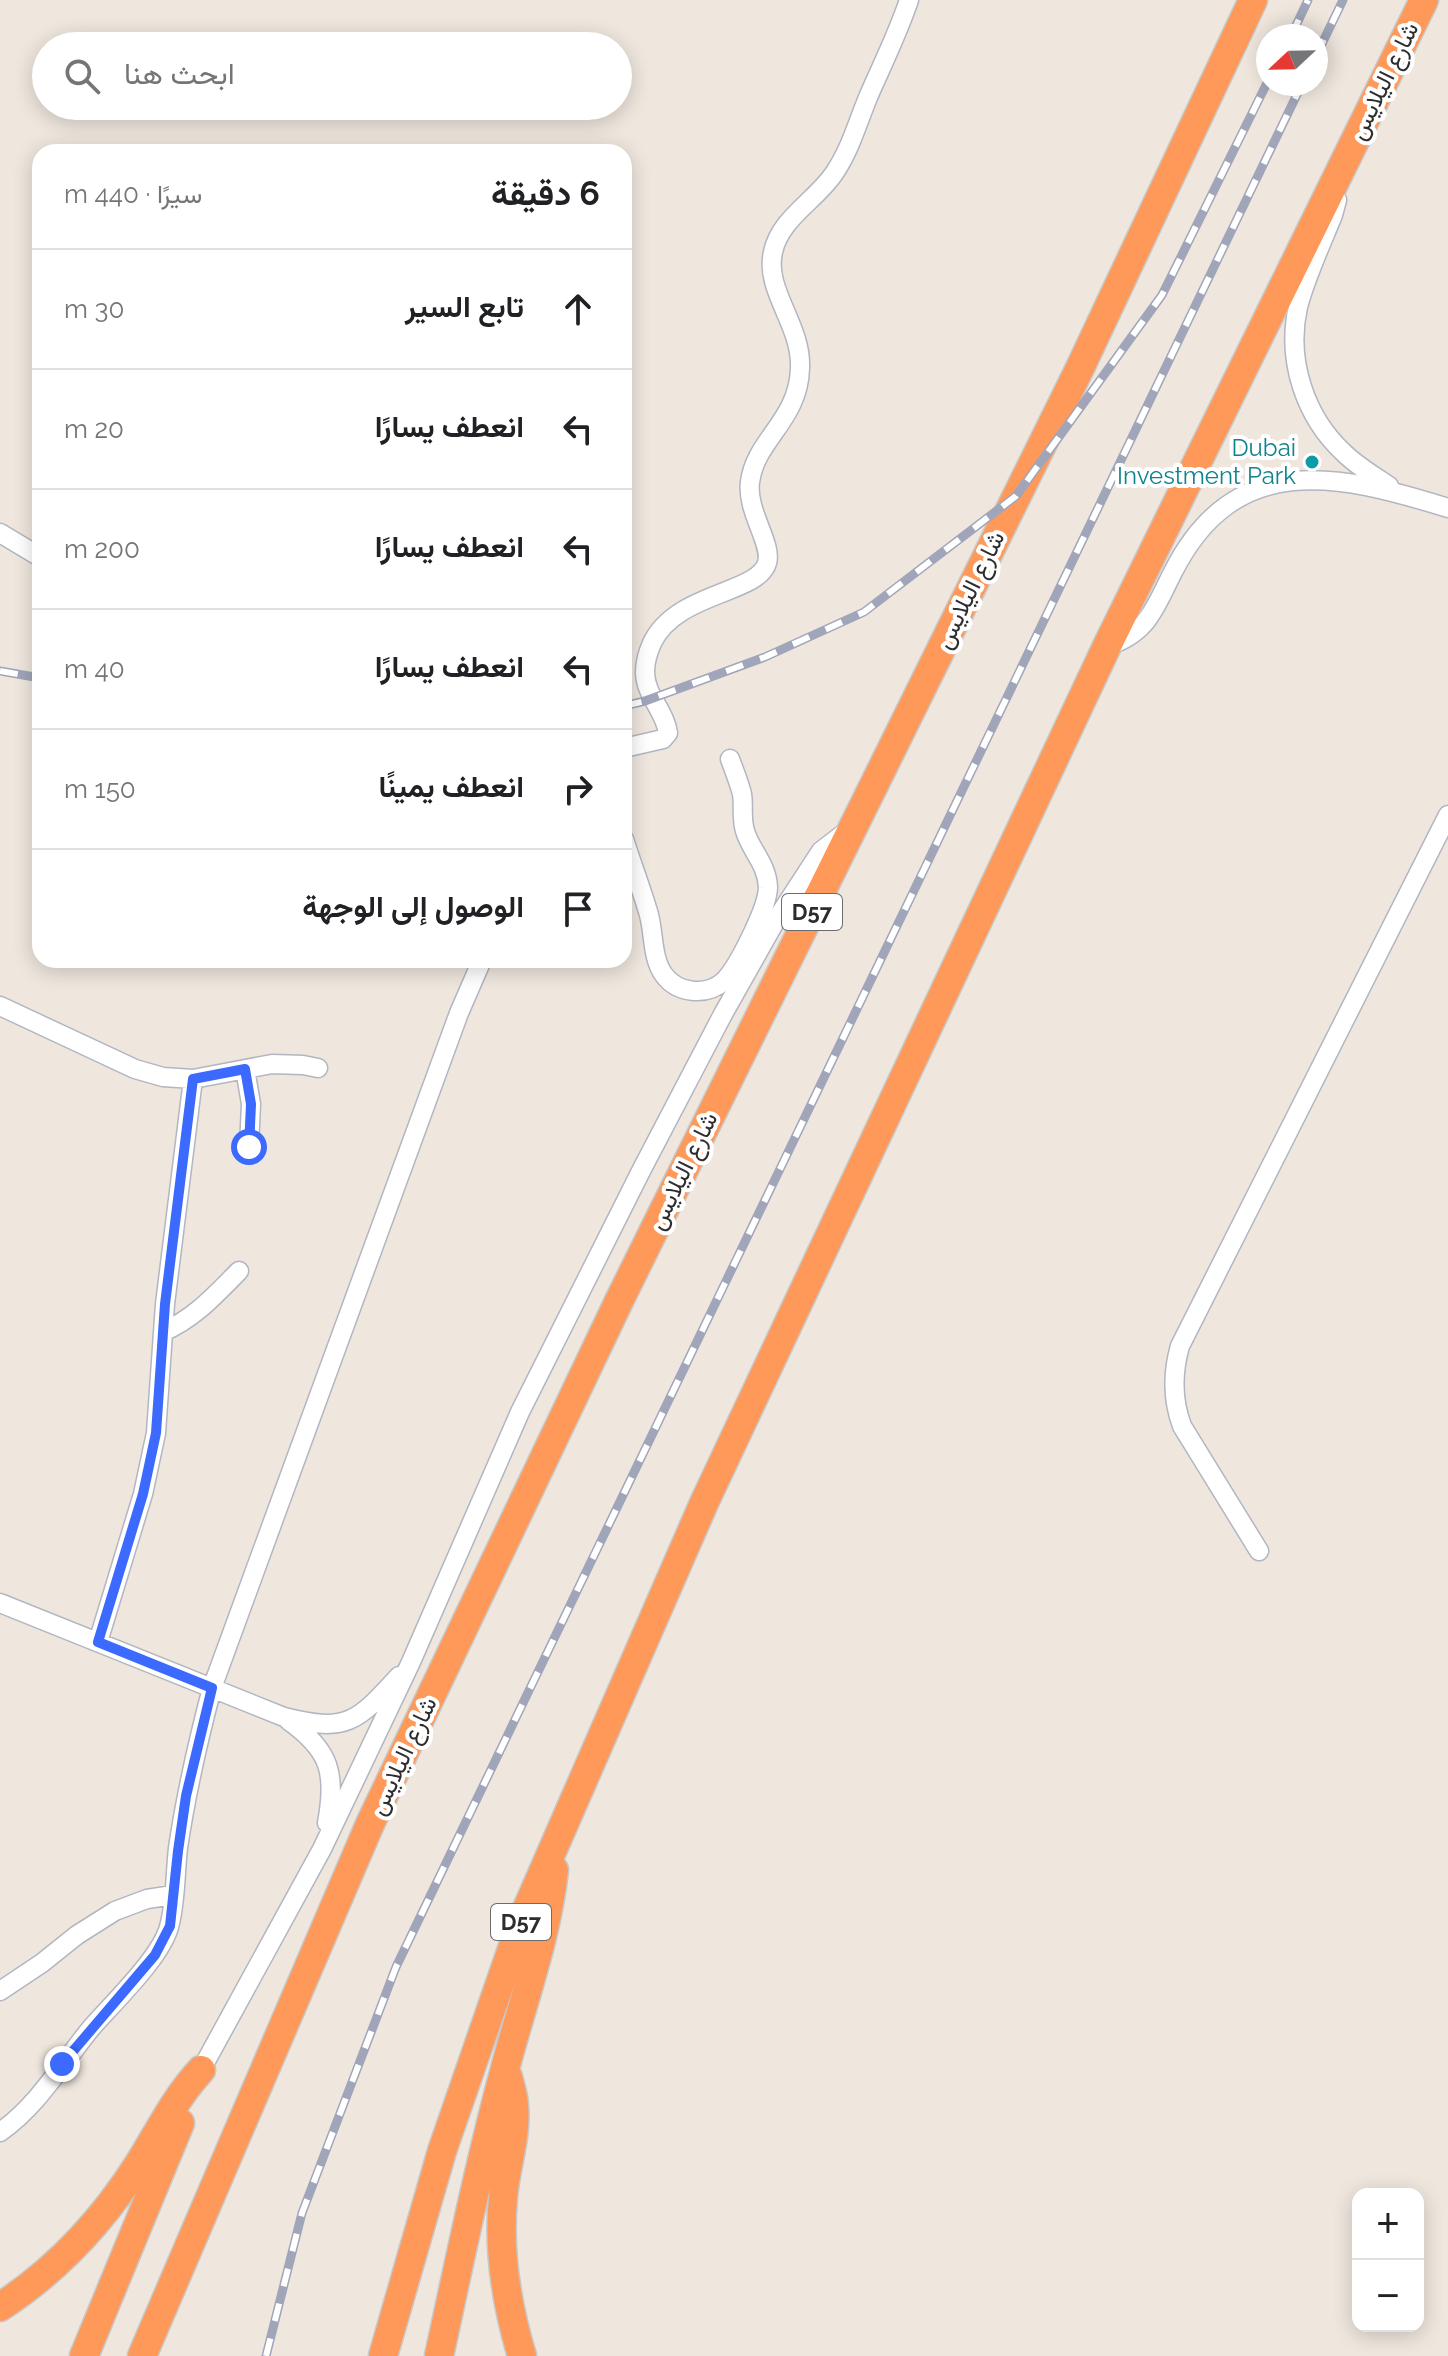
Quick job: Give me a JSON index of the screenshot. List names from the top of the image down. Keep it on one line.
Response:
{"streets":{"highway":["شارع اليلايس","D57"]},"places":["Dubai Investment Park"],"north":"left","page":{"search":"ابحث هنا","heading":["6 دقيقة","سيرًا · 440 m"],"list":[["تابع السير","30 m"],["انعطف يسارًا","20 m"],["انعطف يسارًا","200 m"],["انعطف يسارًا","40 m"],["انعطف يمينًا","150 m"],"الوصول إلى الوجهة"],"map_buttons":["+","−"]}}
